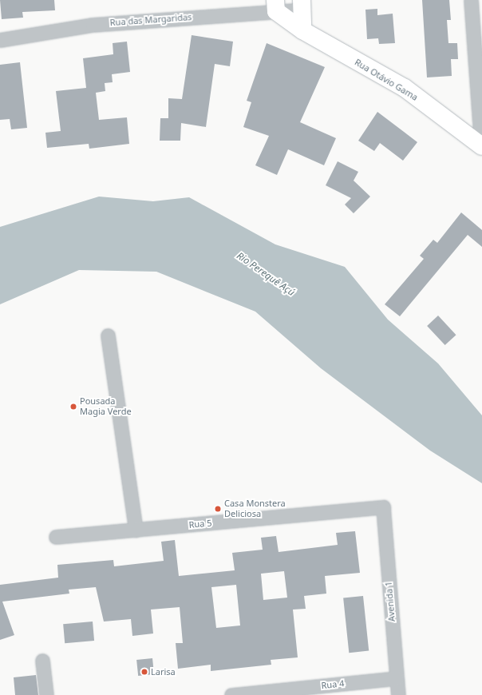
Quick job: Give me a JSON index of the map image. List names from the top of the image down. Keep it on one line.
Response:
{"streets":{"street":["Rua das Margaridas","Rua Otávio Gama","Rua 5","Avenida 1","Rua 4"]},"crossings":[["Rua das Margaridas","Rua Otávio Gama"],["Rua 5","Avenida 1"],["Avenida 1","Rua 4"]],"water":["Rio Perequê Açú"],"places":["Pousada Magia Verde","Casa Monstera Deliciosa","Larisa"]}
